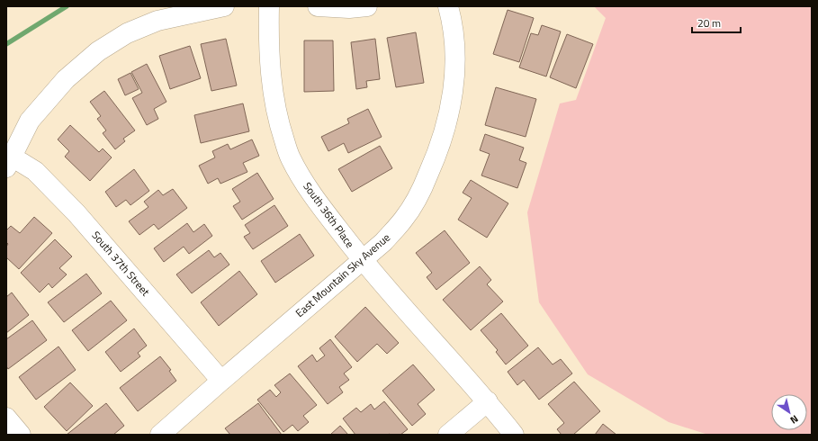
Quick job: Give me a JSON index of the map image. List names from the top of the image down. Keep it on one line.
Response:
{"streets":{"street":["South 36th Place","South 37th Street","East Mountain Sky Avenue"]},"crossings":[["South 36th Place","East Mountain Sky Avenue"],["South 37th Street","East Mountain Sky Avenue"]],"scale_bar":"20 m","north":"bottom right"}
